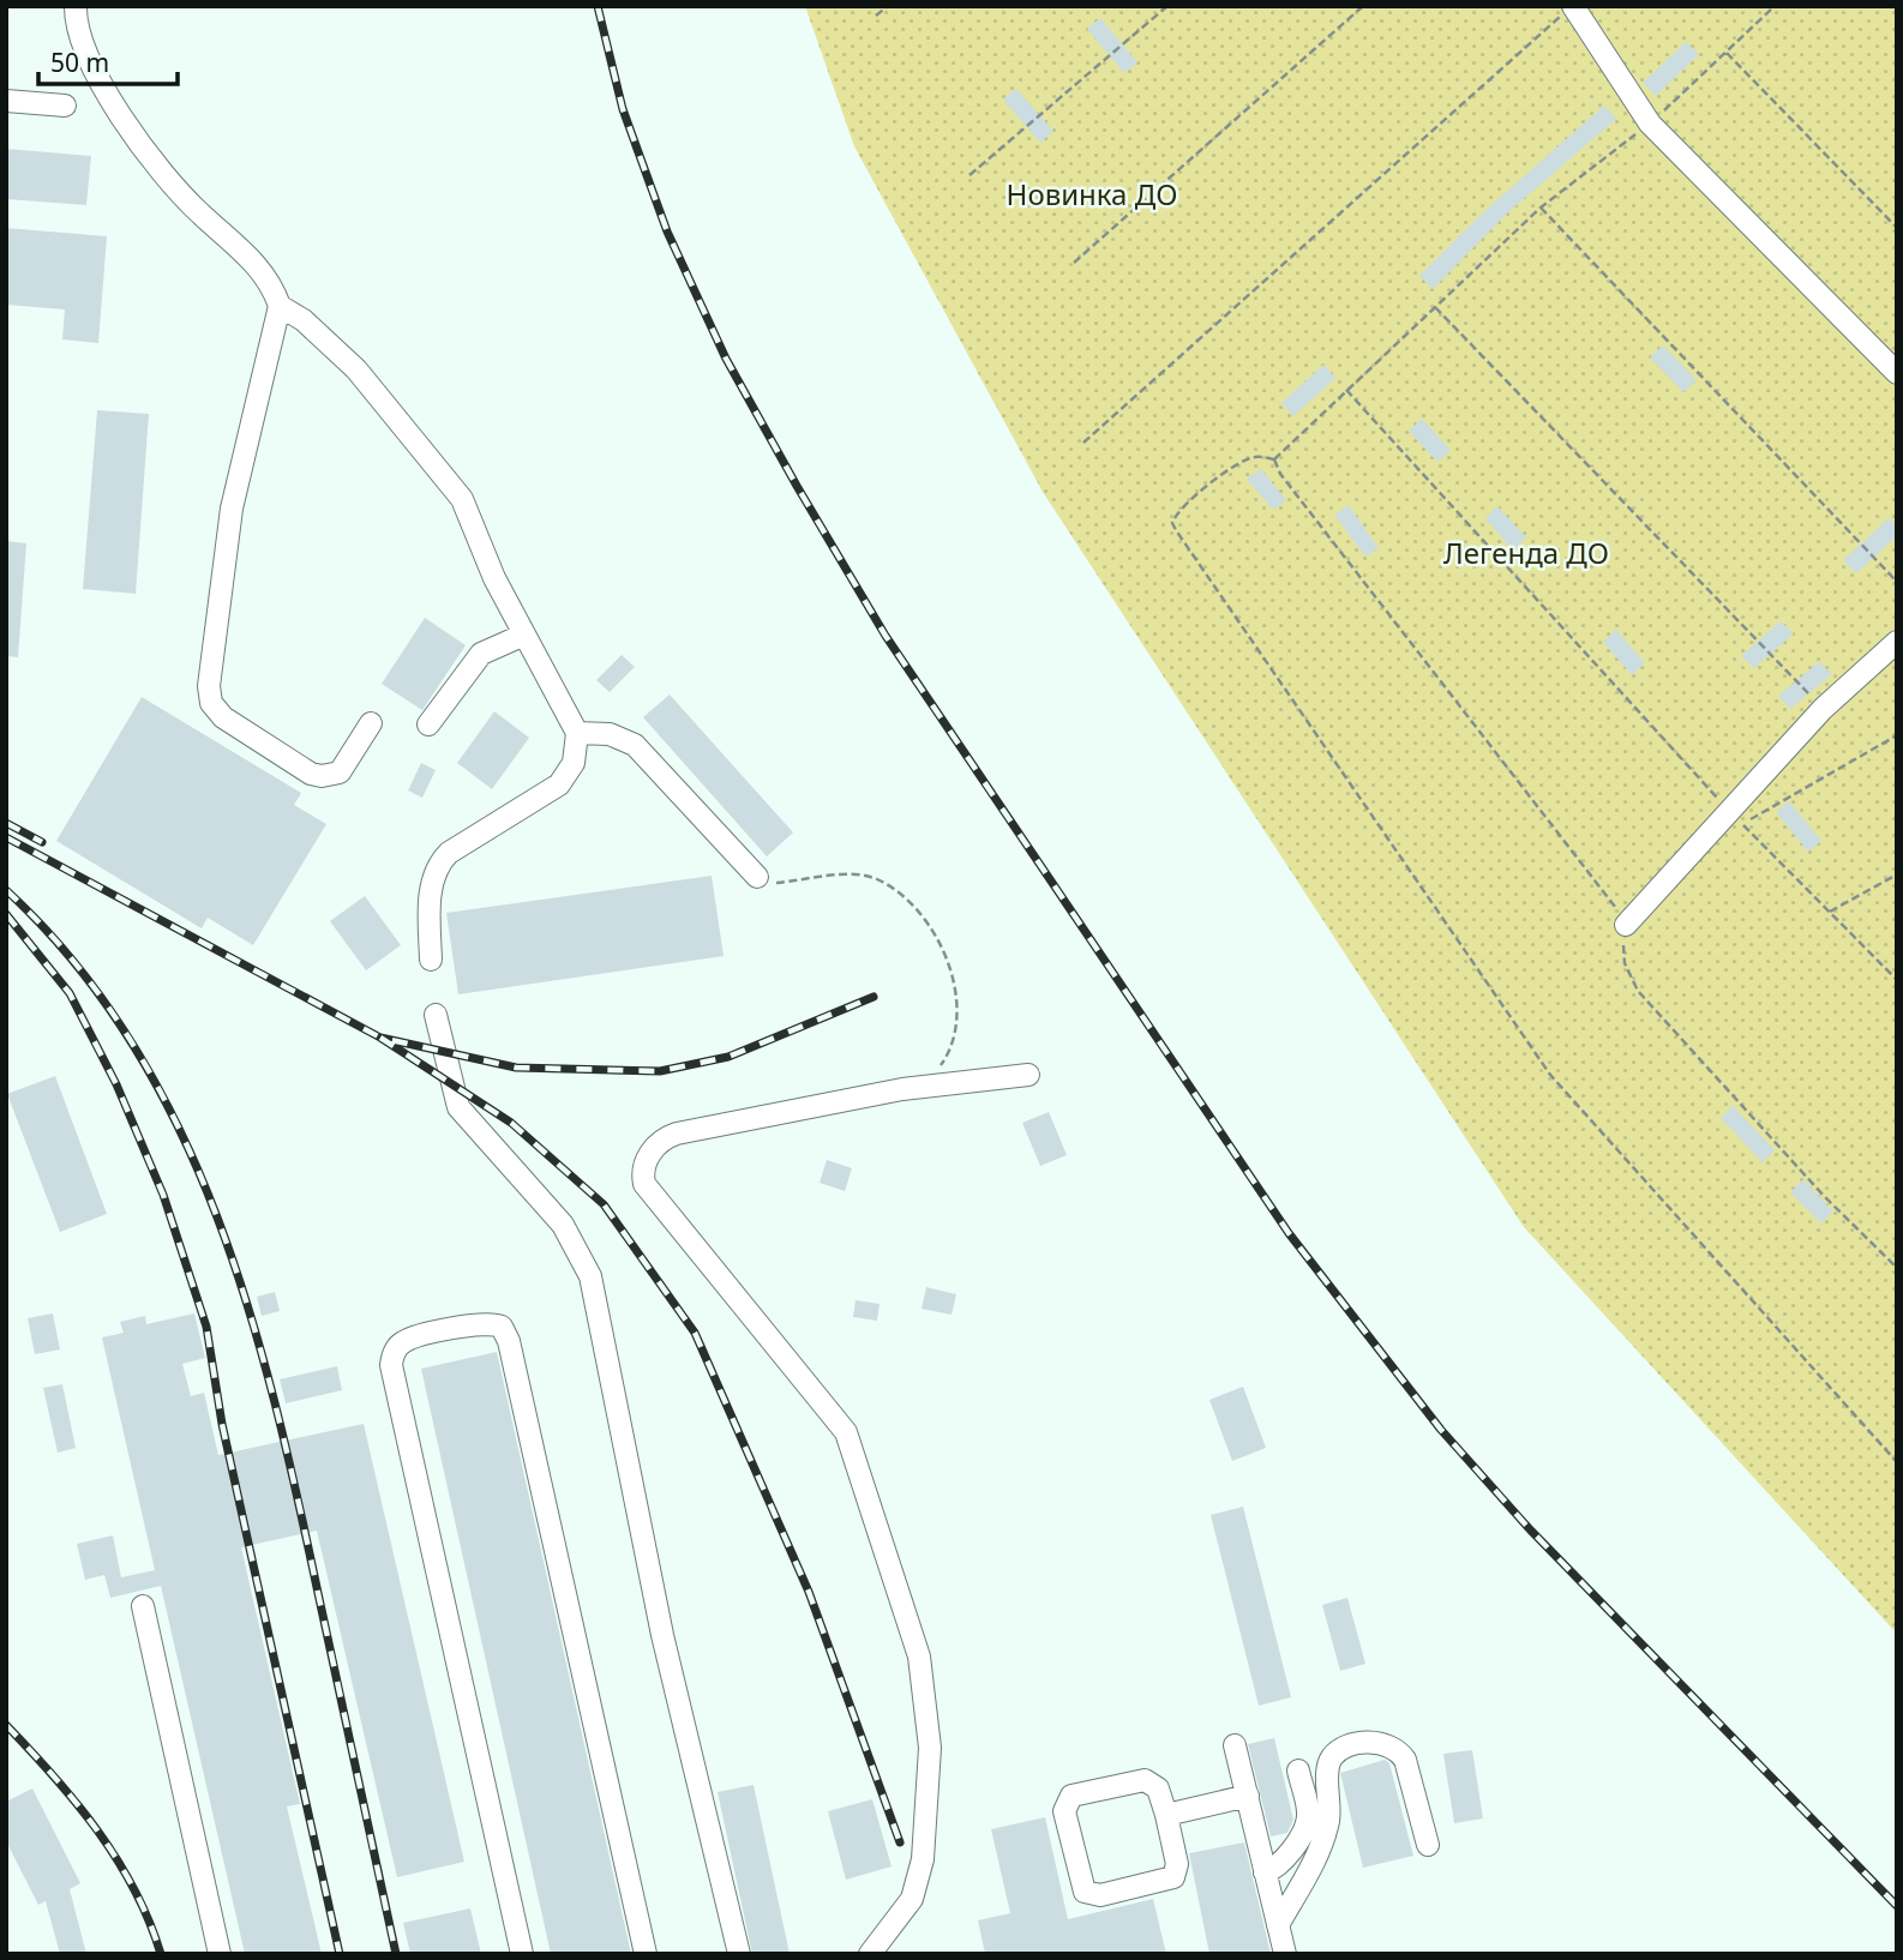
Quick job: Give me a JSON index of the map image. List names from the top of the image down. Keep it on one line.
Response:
{"parks":["Новинка ДО","Легенда ДО"],"scale_bar":"50 m"}
